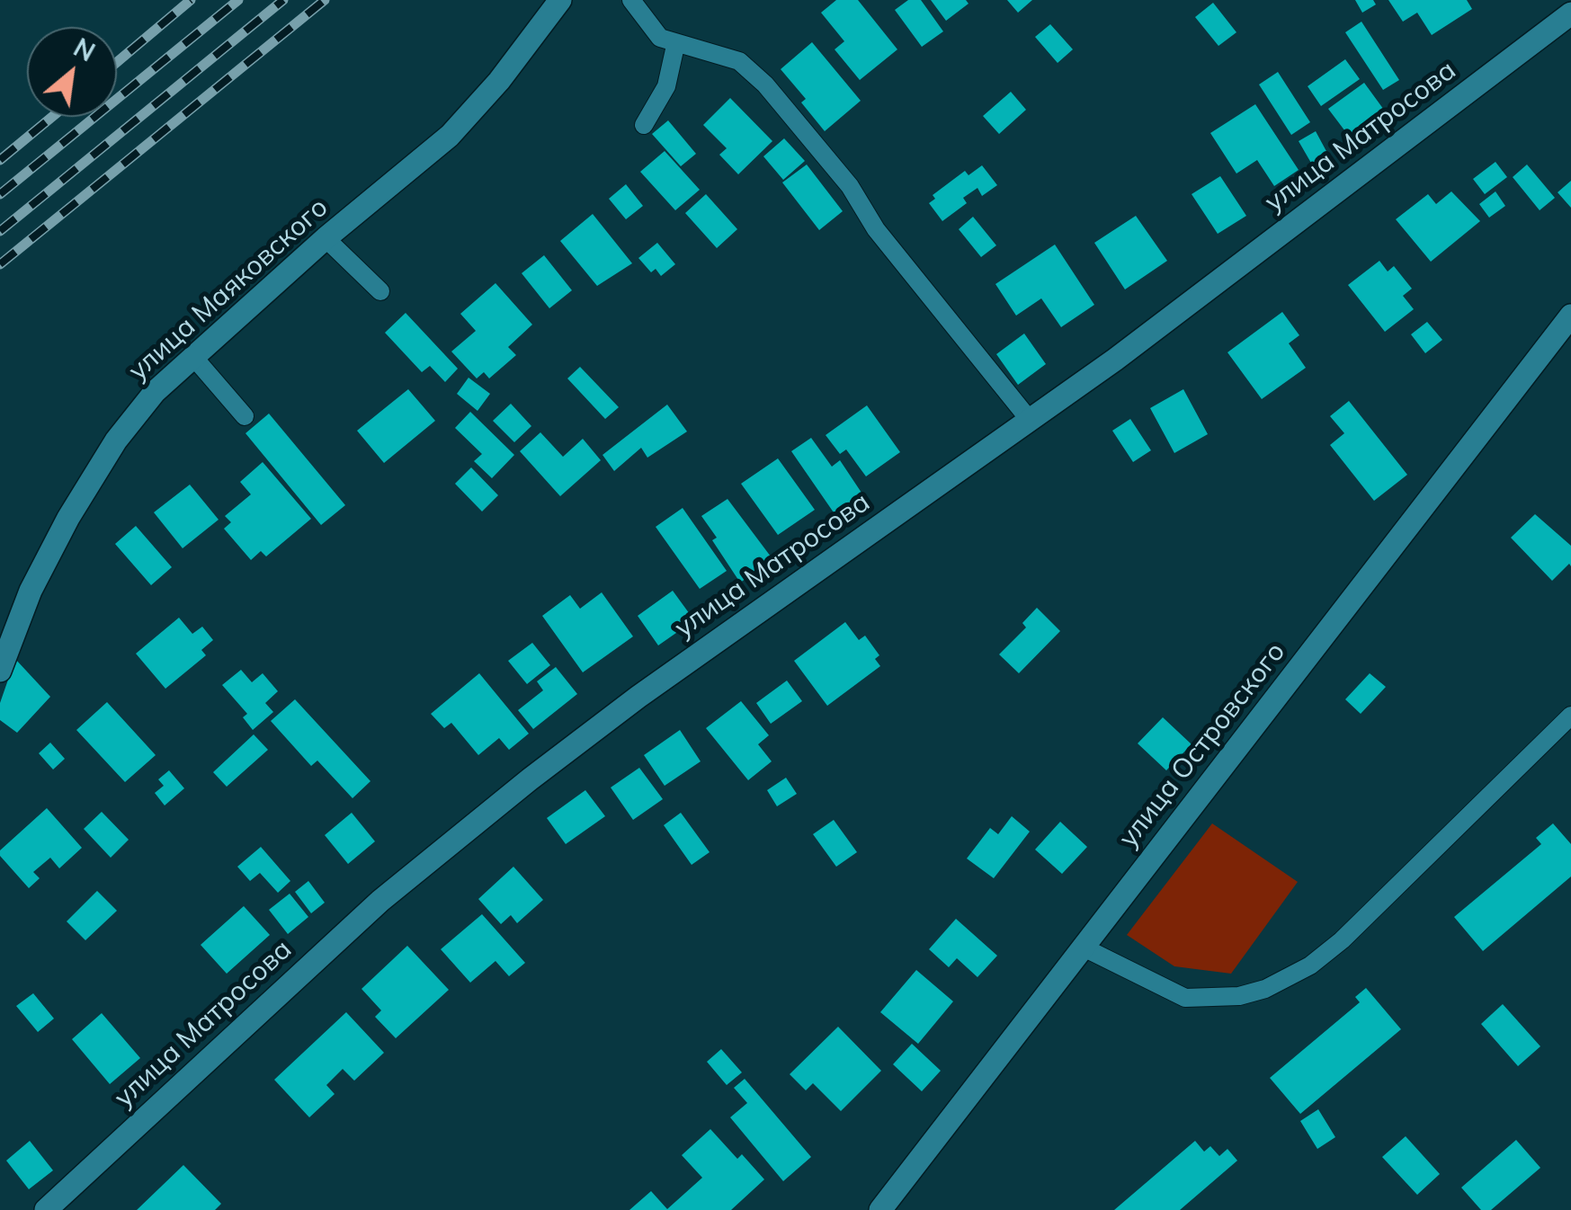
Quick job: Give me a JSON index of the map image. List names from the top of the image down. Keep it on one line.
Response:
{"streets":{"street":["улица Матросова","улица Маяковского","улица Островского"]},"north":"top right"}
